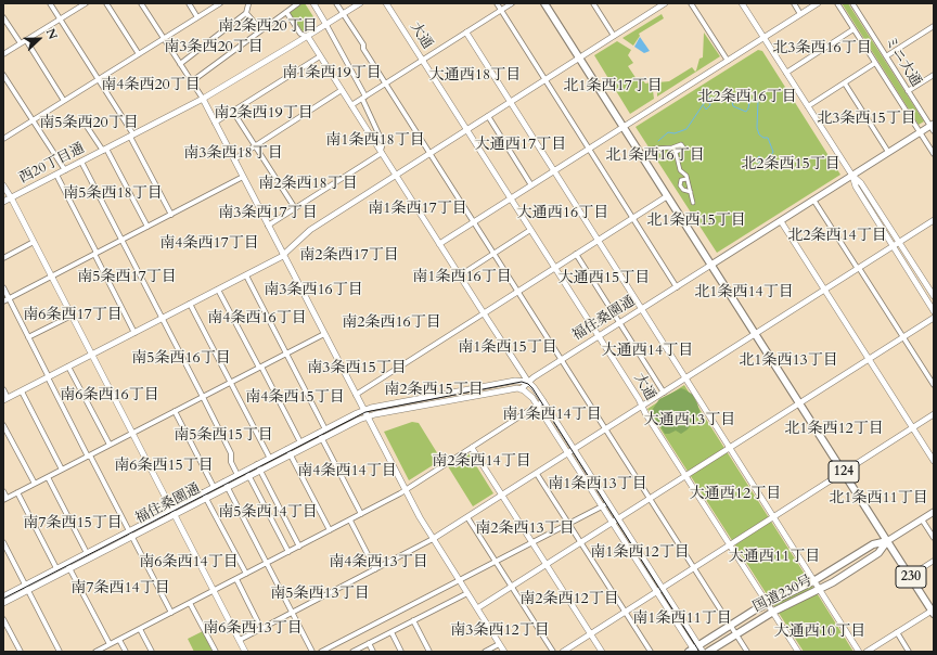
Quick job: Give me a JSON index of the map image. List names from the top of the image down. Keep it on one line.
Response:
{"streets":{"main road":["福住桑園通","124","230","国道230号"],"street":["大通","ミニ大通","西20丁目通"]},"crossings":[["大通","福住桑園通"],["大通","国道230号"],["ミニ大通","福住桑園通"],["福住桑園通","124"],["124","230"],["124","国道230号"],["230","国道230号"]],"districts":["南2条西20丁目","南3条西20丁目","北3条西16丁目","南1条西19丁目","大通西18丁目","南4条西20丁目","北1条西17丁目","北2条西16丁目","南2条西19丁目","北3条西15丁目","南5条西20丁目","南1条西18丁目","大通西17丁目","南3条西18丁目","北1条西16丁目","北2条西15丁目","南2条西18丁目","南5条西18丁目","南1条西17丁目","南3条西17丁目","大通西16丁目","北1条西15丁目","北2条西14丁目","南4条西17丁目","南2条西17丁目","南5条西17丁目","南1条西16丁目","大通西15丁目","南3条西16丁目","北1条西14丁目","南6条西17丁目","南4条西16丁目","南2条西16丁目","南1条西15丁目","大通西14丁目","南5条西16丁目","北1条西13丁目","南3条西15丁目","南2条西15丁目","南6条西16丁目","南4条西15丁目","南1条西14丁目","大通西13丁目","北1条西12丁目","南5条西15丁目","南2条西14丁目","南6条西15丁目","南4条西14丁目","南1条西13丁目","大通西12丁目","北1条西11丁目","南5条西14丁目","南7条西15丁目","南2条西13丁目","南1条西12丁目","大通西11丁目","南6条西14丁目","南4条西13丁目","南7条西14丁目","南5条西13丁目","南2条西12丁目","南1条西11丁目","南6条西13丁目","南3条西12丁目","大通西10丁目"],"north":"right"}
